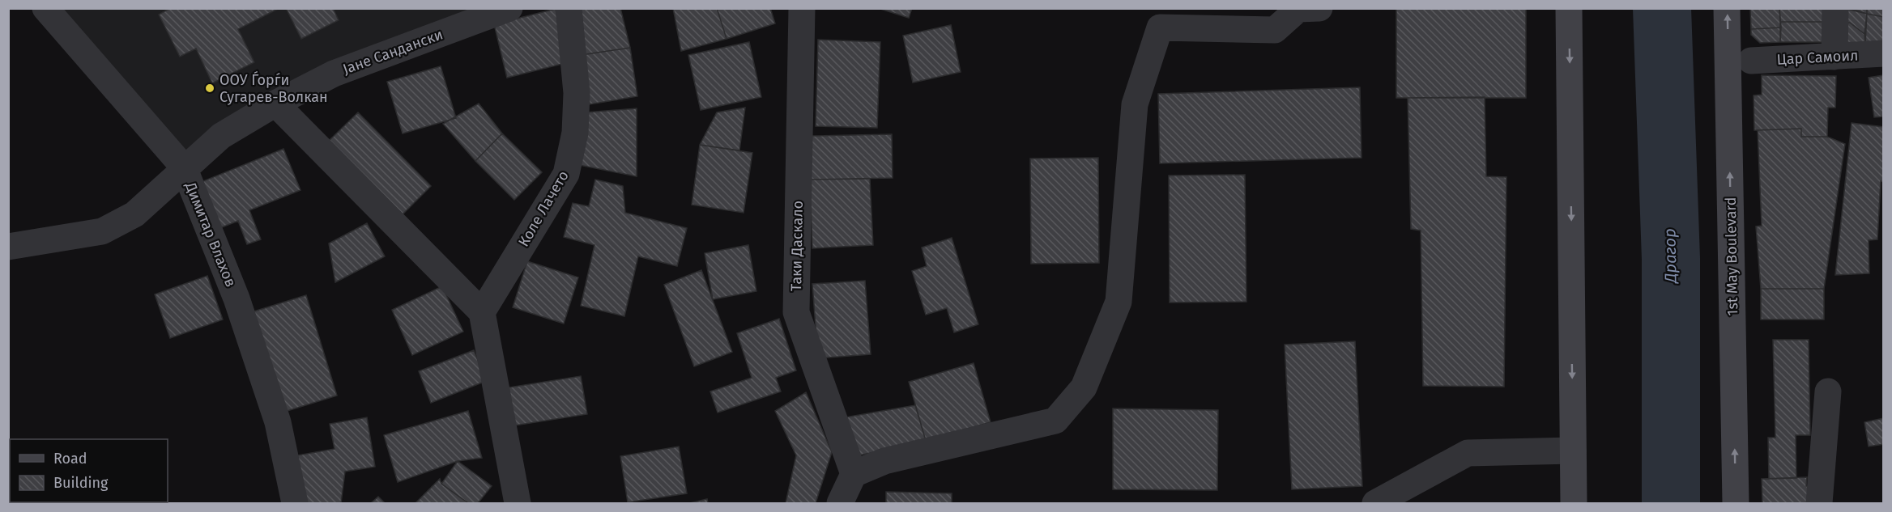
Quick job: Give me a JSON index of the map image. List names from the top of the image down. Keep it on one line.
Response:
{"streets":{"main road":["1st May Boulevard"],"street":["Јане Сандански","Цар Самоил","Коле Лачето","Димитар Влахов","Таки Даскало"]},"crossings":[["Јане Сандански","Димитар Влахов"]],"water":["Драгор"],"places":["ООУ Ѓорѓи Сугарев-Волкан"],"legend":["Road","Building"]}
